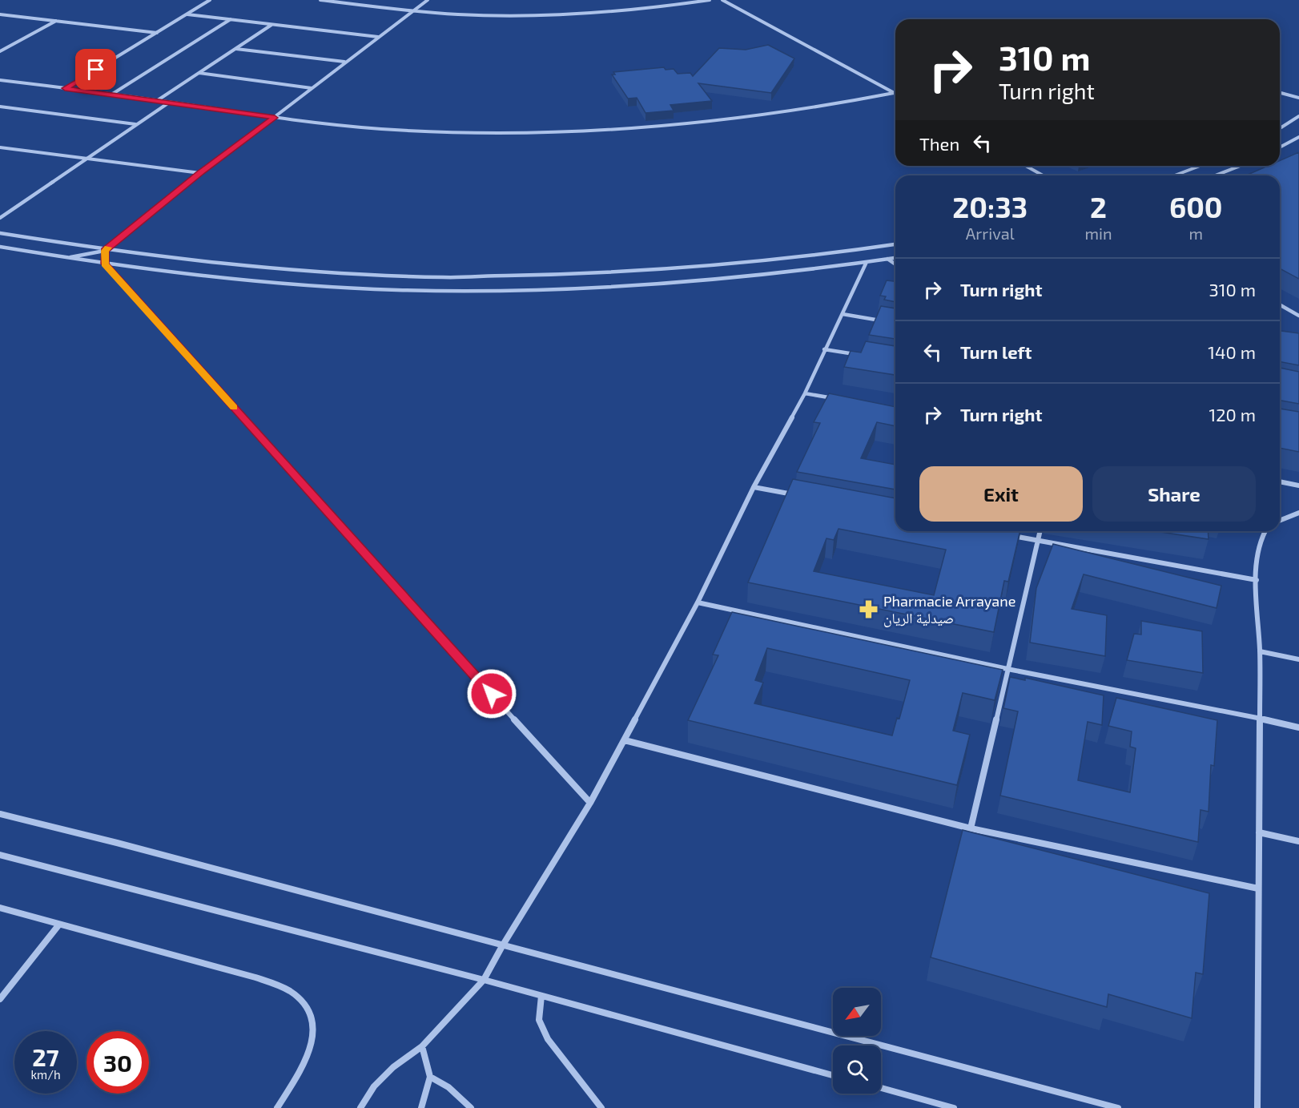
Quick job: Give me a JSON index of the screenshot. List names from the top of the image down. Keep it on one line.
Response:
{"places":{"pharmacy":["Pharmacie Arrayane صيدلية الريان"]},"north":"bottom left","page":{"turn":["310 m","Turn right"],"then":"Then","eta":["20:33","Arrival","2","min","600","m"],"list":[{"name":"Turn right","value":"310 m"},{"name":"Turn left","value":"140 m"},{"name":"Turn right","value":"120 m"}],"buttons":["Exit","Share"],"speed":"27 km/h","limit":"30"}}
